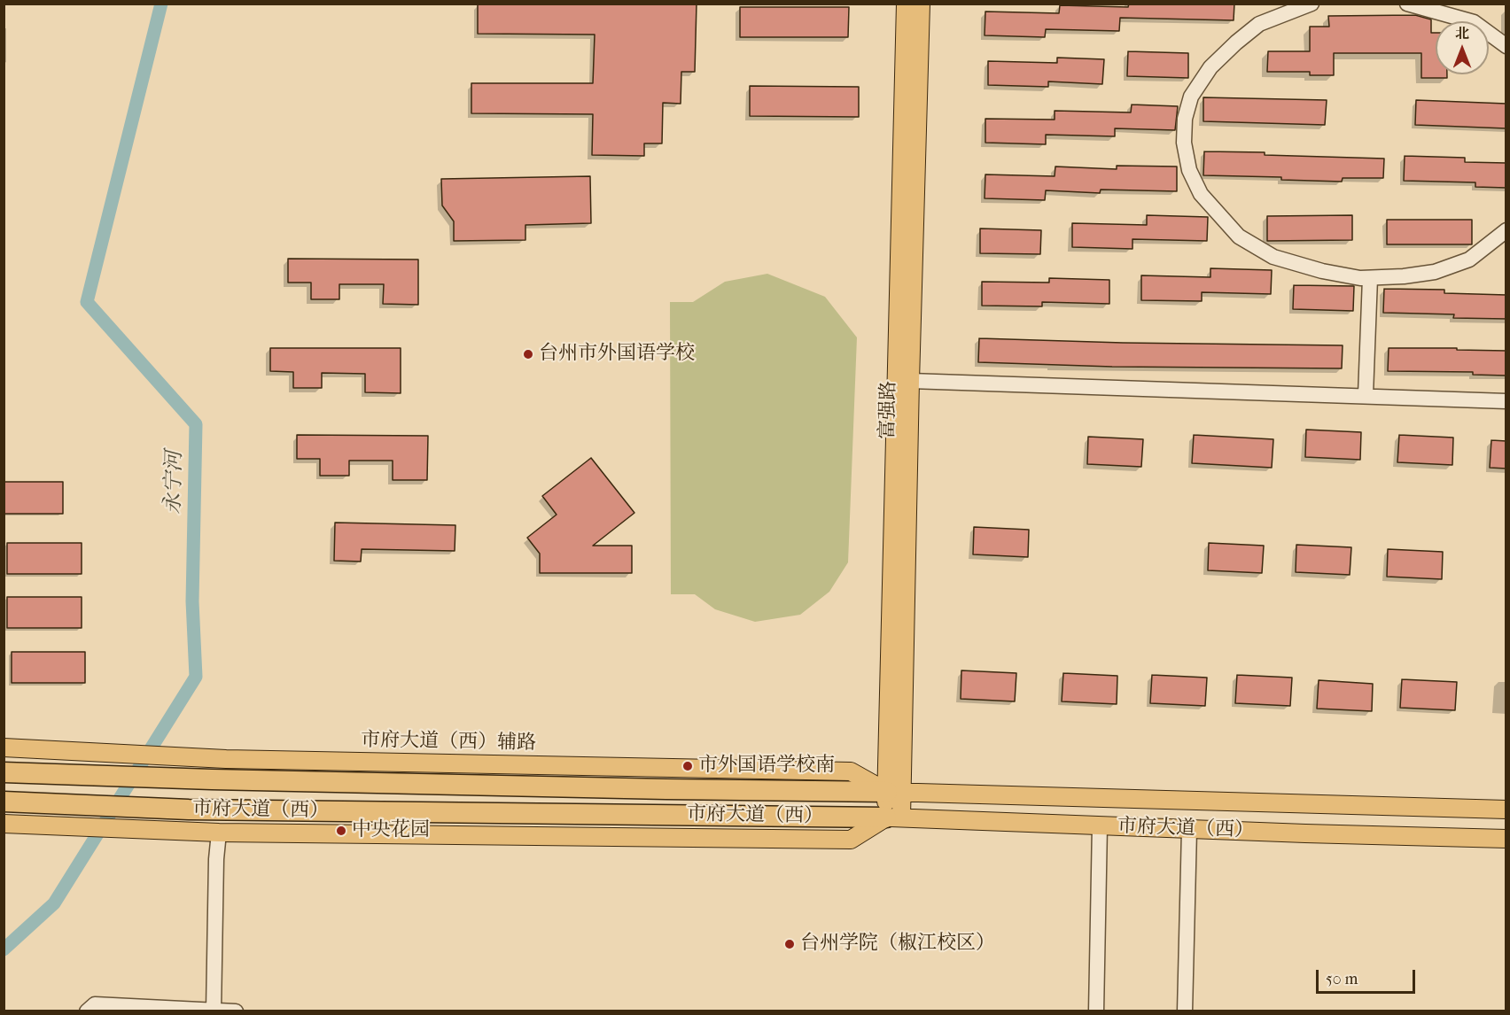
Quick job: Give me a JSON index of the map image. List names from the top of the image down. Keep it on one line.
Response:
{"streets":{"highway":["市府大道（西）"],"main road":["富强路","市府大道（西）辅路"]},"crossings":[["富强路","市府大道（西）辅路"],["富强路","市府大道（西）"],["市府大道（西）辅路","市府大道（西）"]],"water":["永宁河"],"places":["台州市外国语学校","市外国语学校南","中央花园","台州学院（椒江校区）"],"scale_bar":"50 m","north":"top"}
